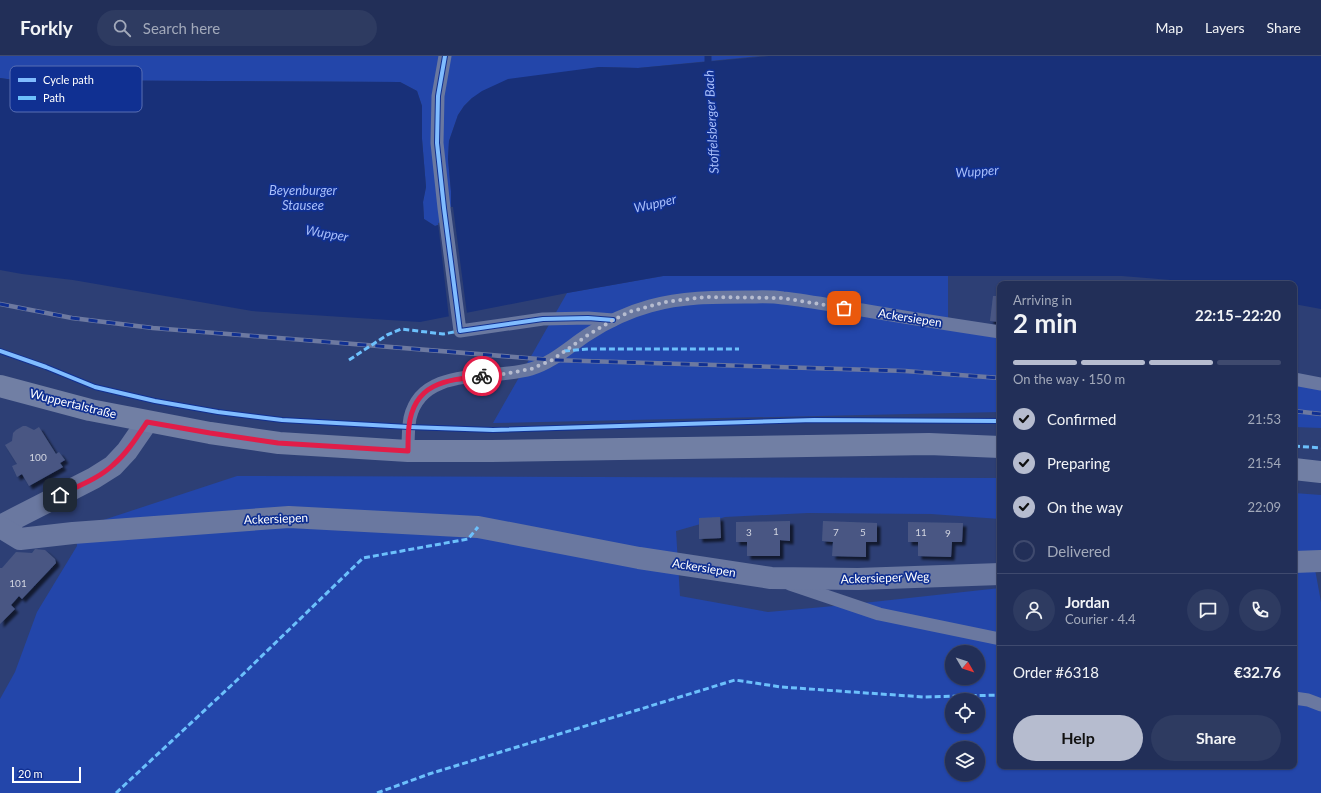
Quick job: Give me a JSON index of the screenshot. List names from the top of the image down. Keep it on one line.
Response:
{"streets":{"main road":["Wuppertalstraße"],"street":["Ackersiepen","Ackersieper Weg"]},"crossings":[["Ackersiepen","Wuppertalstraße"],["Ackersiepen","Ackersieper Weg"]],"water":["Stoffelsberger Bach","Wupper","Beyenburger Stausee"],"house_numbers":["100","1","3","7","5","11","9","101"],"legend":["Cycle path","Path"],"scale_bar":"20 m","north":"bottom right","page":{"header":"Forkly","search":"Search here","nav":["Map","Layers","Share"],"heading":["2 min","Arriving in","22:15–22:20"],"panel":["Jordan","Courier · 4.4","Order #6318","€32.76"],"bar":"On the way · 150 m","list":[["Confirmed","21:53"],["Preparing","21:54"],["On the way","22:09"],"Delivered"],"buttons":["Help","Share"],"scale":"20 m"}}
